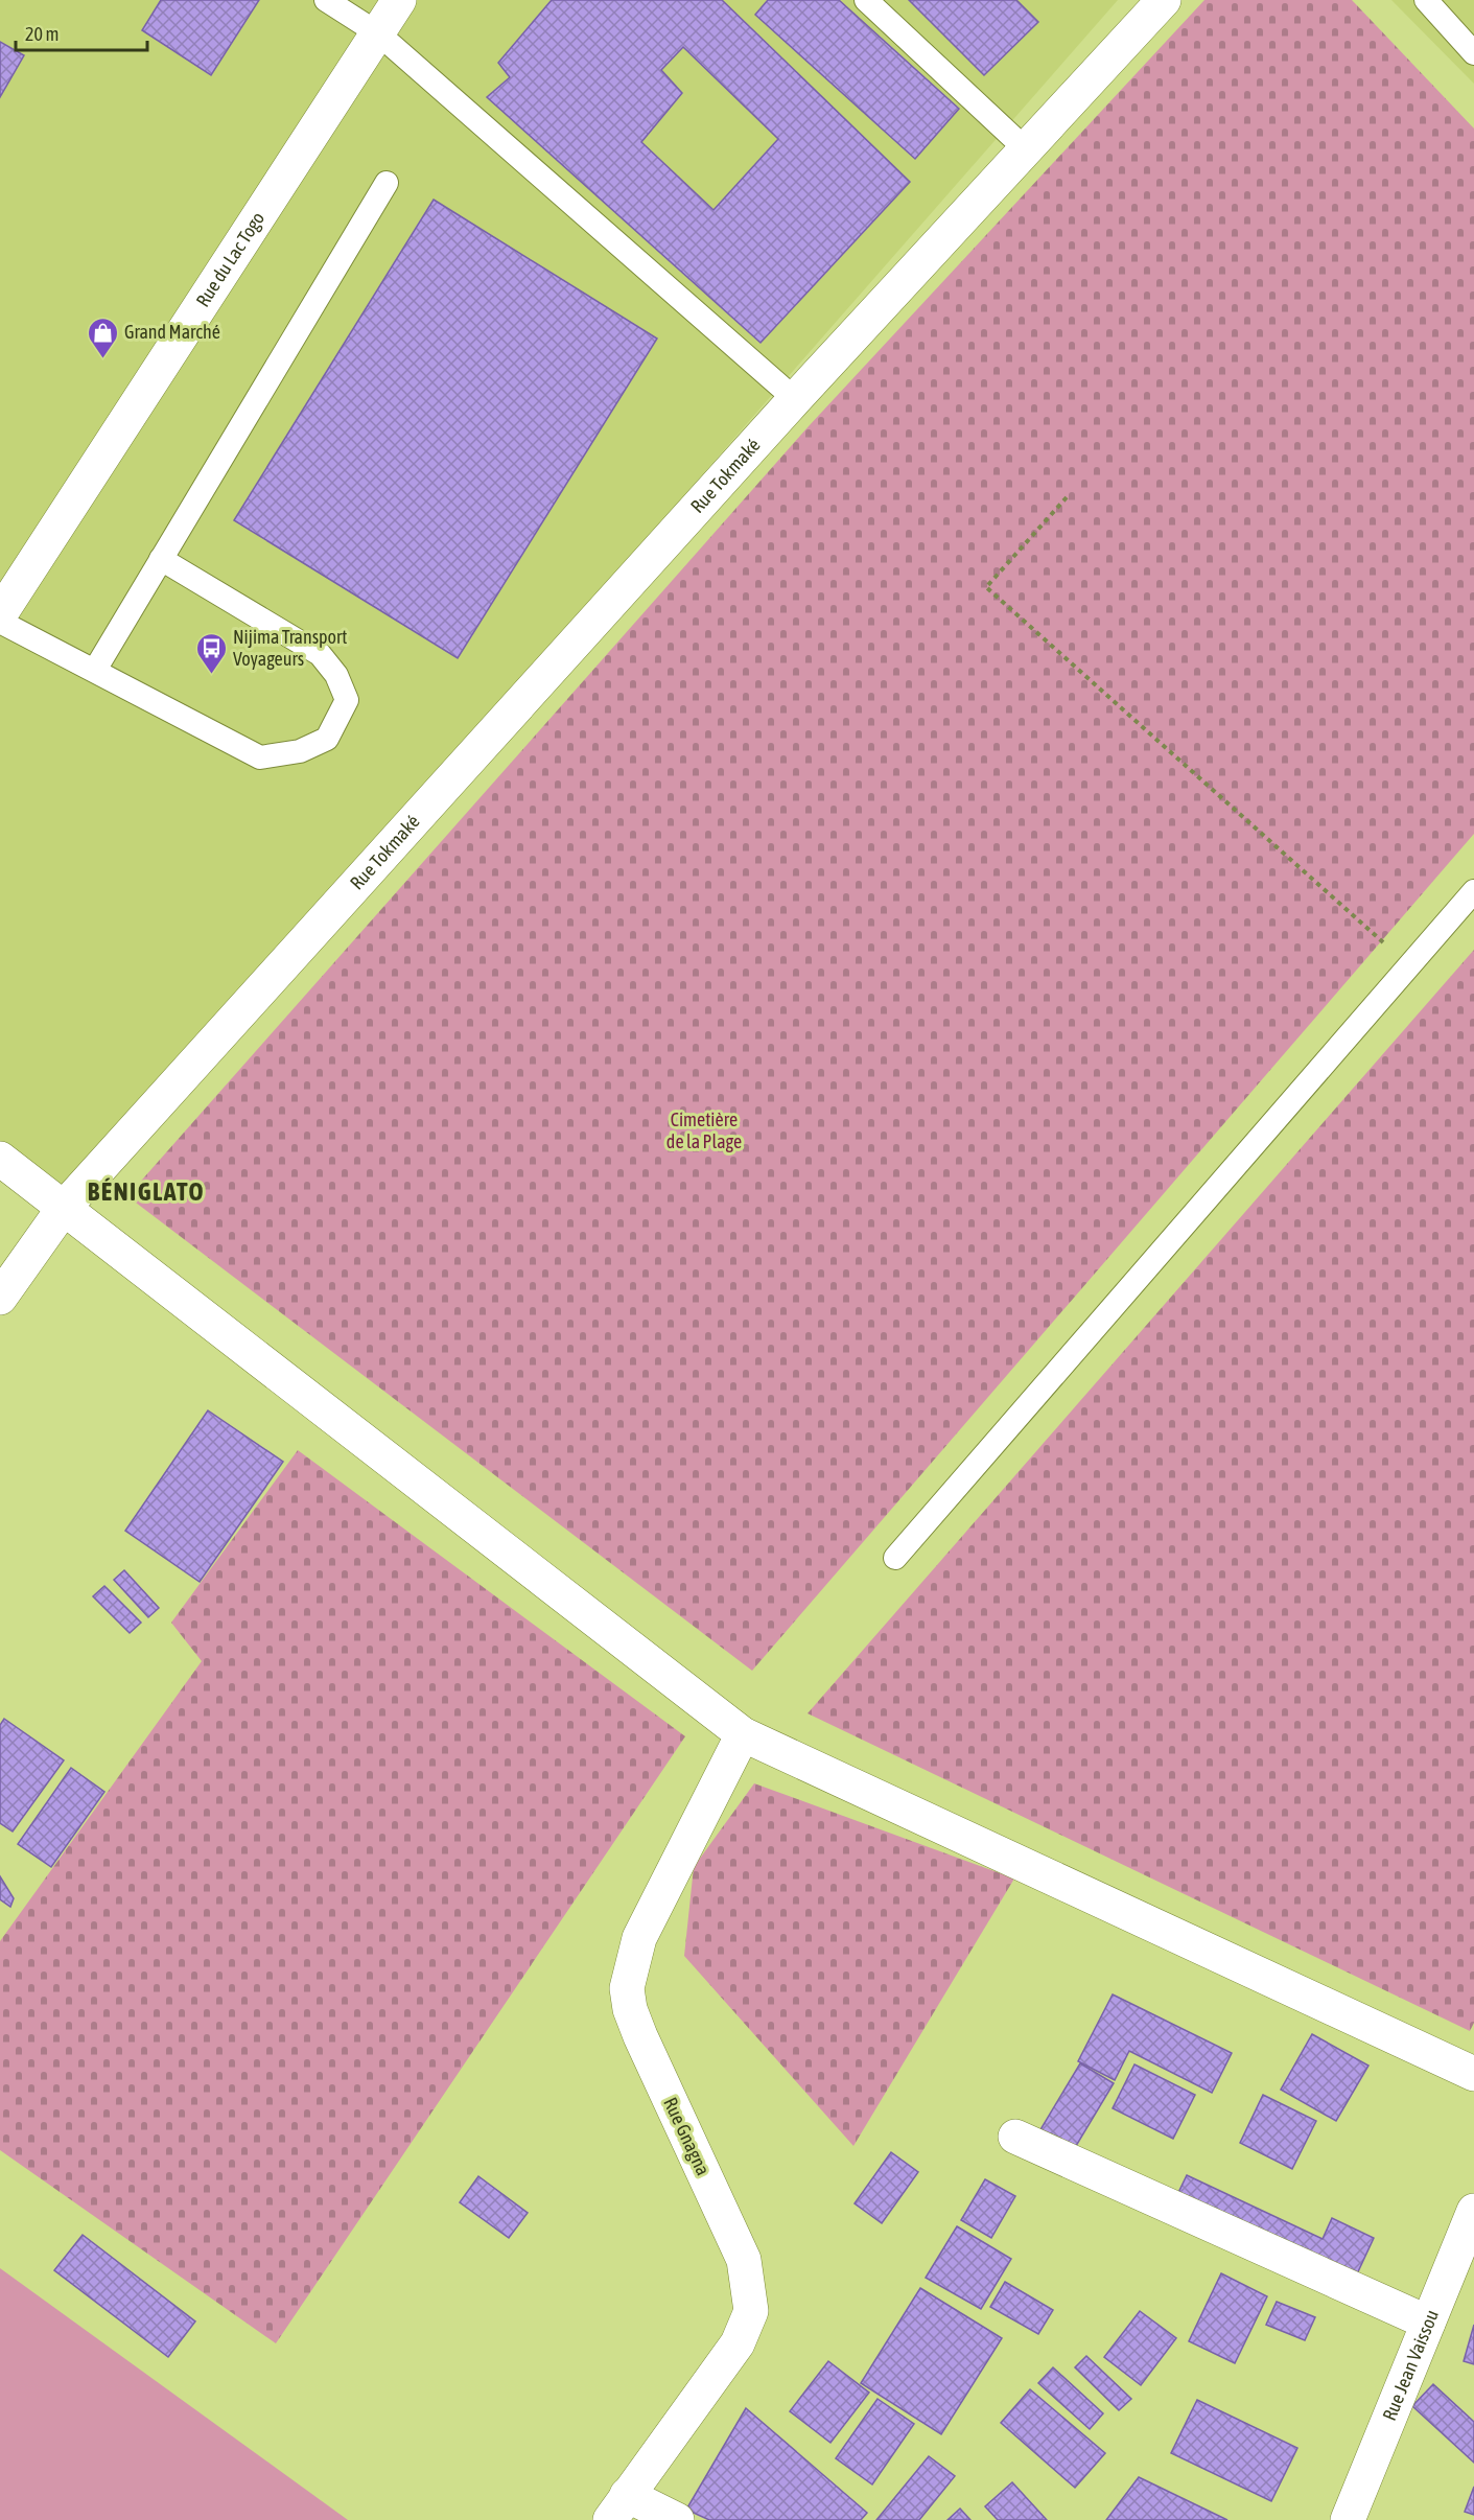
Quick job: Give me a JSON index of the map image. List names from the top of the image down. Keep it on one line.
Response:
{"streets":{"street":["Rue du Lac Togo","Rue Tokmaké","Rue Gnagna","Rue Jean Vaissou"]},"districts":["BÉNIGLATO"],"parks":["Cimetière de la Plage"],"places":{"shop":["Grand Marché"],"bus stop":["Nijima Transport Voyageurs"]},"scale_bar":"20 m"}
